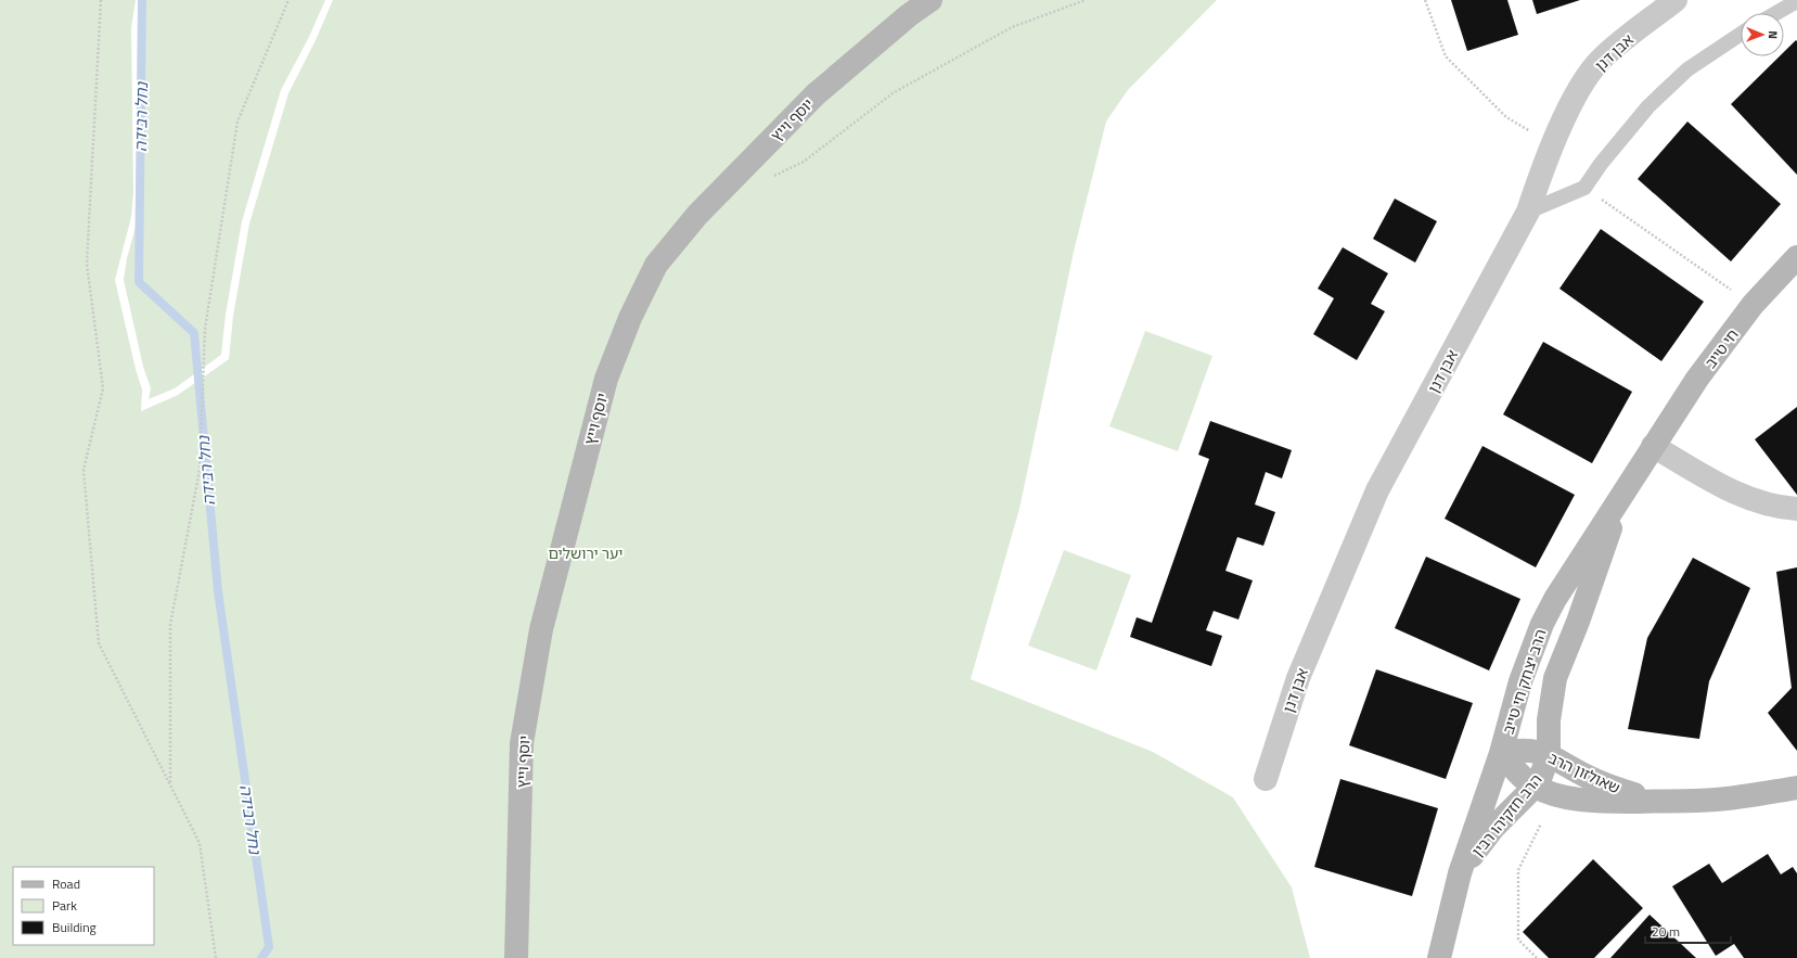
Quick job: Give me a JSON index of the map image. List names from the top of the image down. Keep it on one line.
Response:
{"streets":{"street":["אבן דנן","יוסף וייץ","חי טייב","הרב יצחק חי טייב","שאולזון הרב","הרב חזקיהו רבין"]},"crossings":[["חי טייב","הרב יצחק חי טייב"],["הרב יצחק חי טייב","שאולזון הרב"],["הרב יצחק חי טייב","הרב חזקיהו רבין"],["שאולזון הרב","הרב חזקיהו רבין"]],"water":["נחל רבידה"],"parks":["יער ירושלים"],"legend":["Road","Park","Building"],"scale_bar":"20 m","north":"right"}
